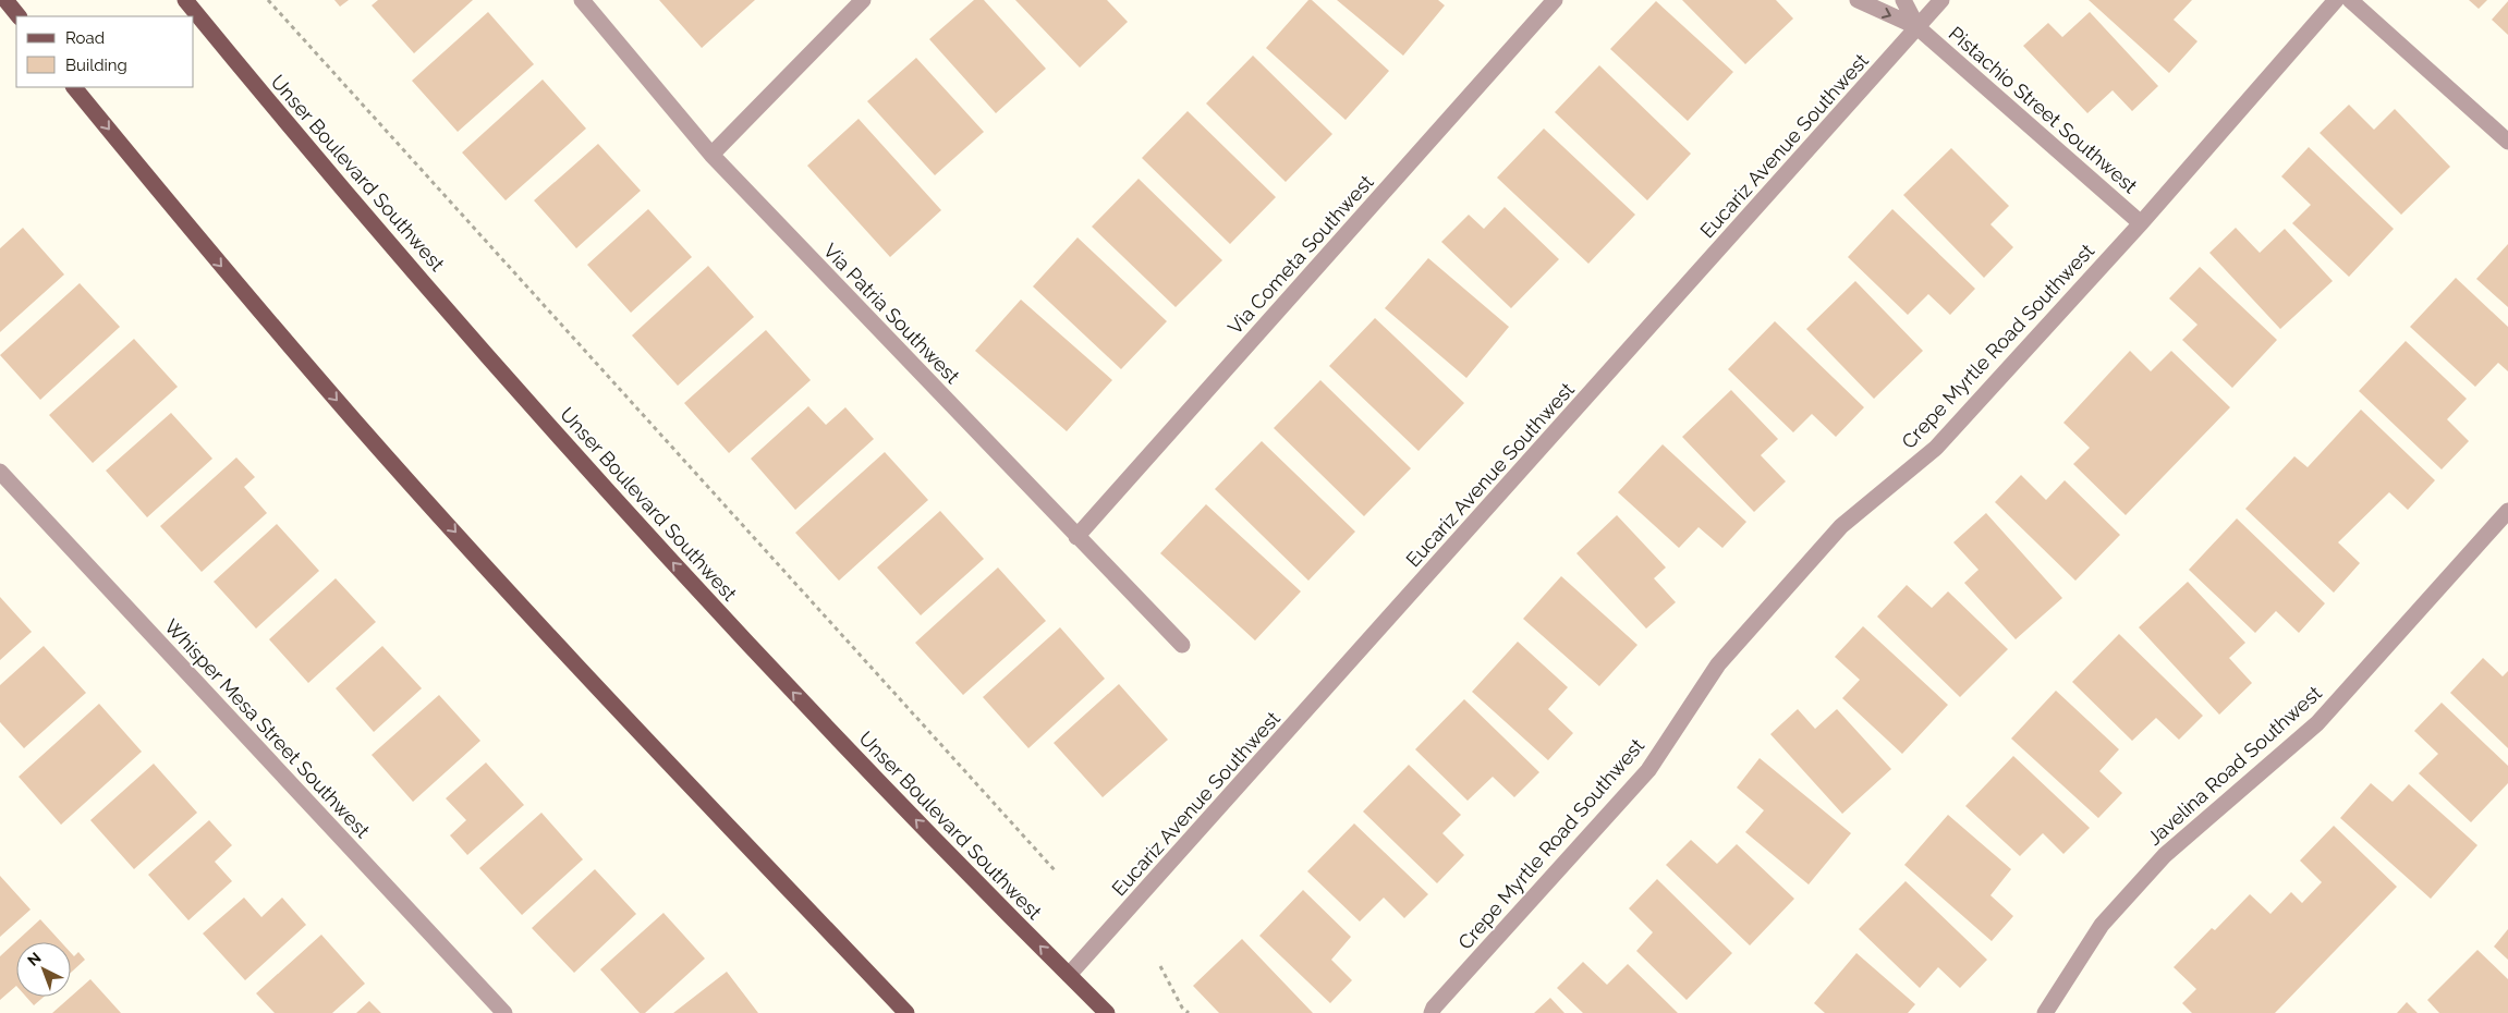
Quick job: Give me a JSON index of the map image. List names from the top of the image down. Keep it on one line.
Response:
{"streets":{"main road":["Unser Boulevard Southwest"],"street":["Pistachio Street Southwest","Eucariz Avenue Southwest","Via Cometa Southwest","Via Patria Southwest","Crepe Myrtle Road Southwest","Whisper Mesa Street Southwest","Javelina Road Southwest"]},"crossings":[["Pistachio Street Southwest","Eucariz Avenue Southwest"],["Pistachio Street Southwest","Crepe Myrtle Road Southwest"],["Eucariz Avenue Southwest","Unser Boulevard Southwest"],["Via Cometa Southwest","Via Patria Southwest"]],"legend":["Road","Building"],"north":"top left"}
